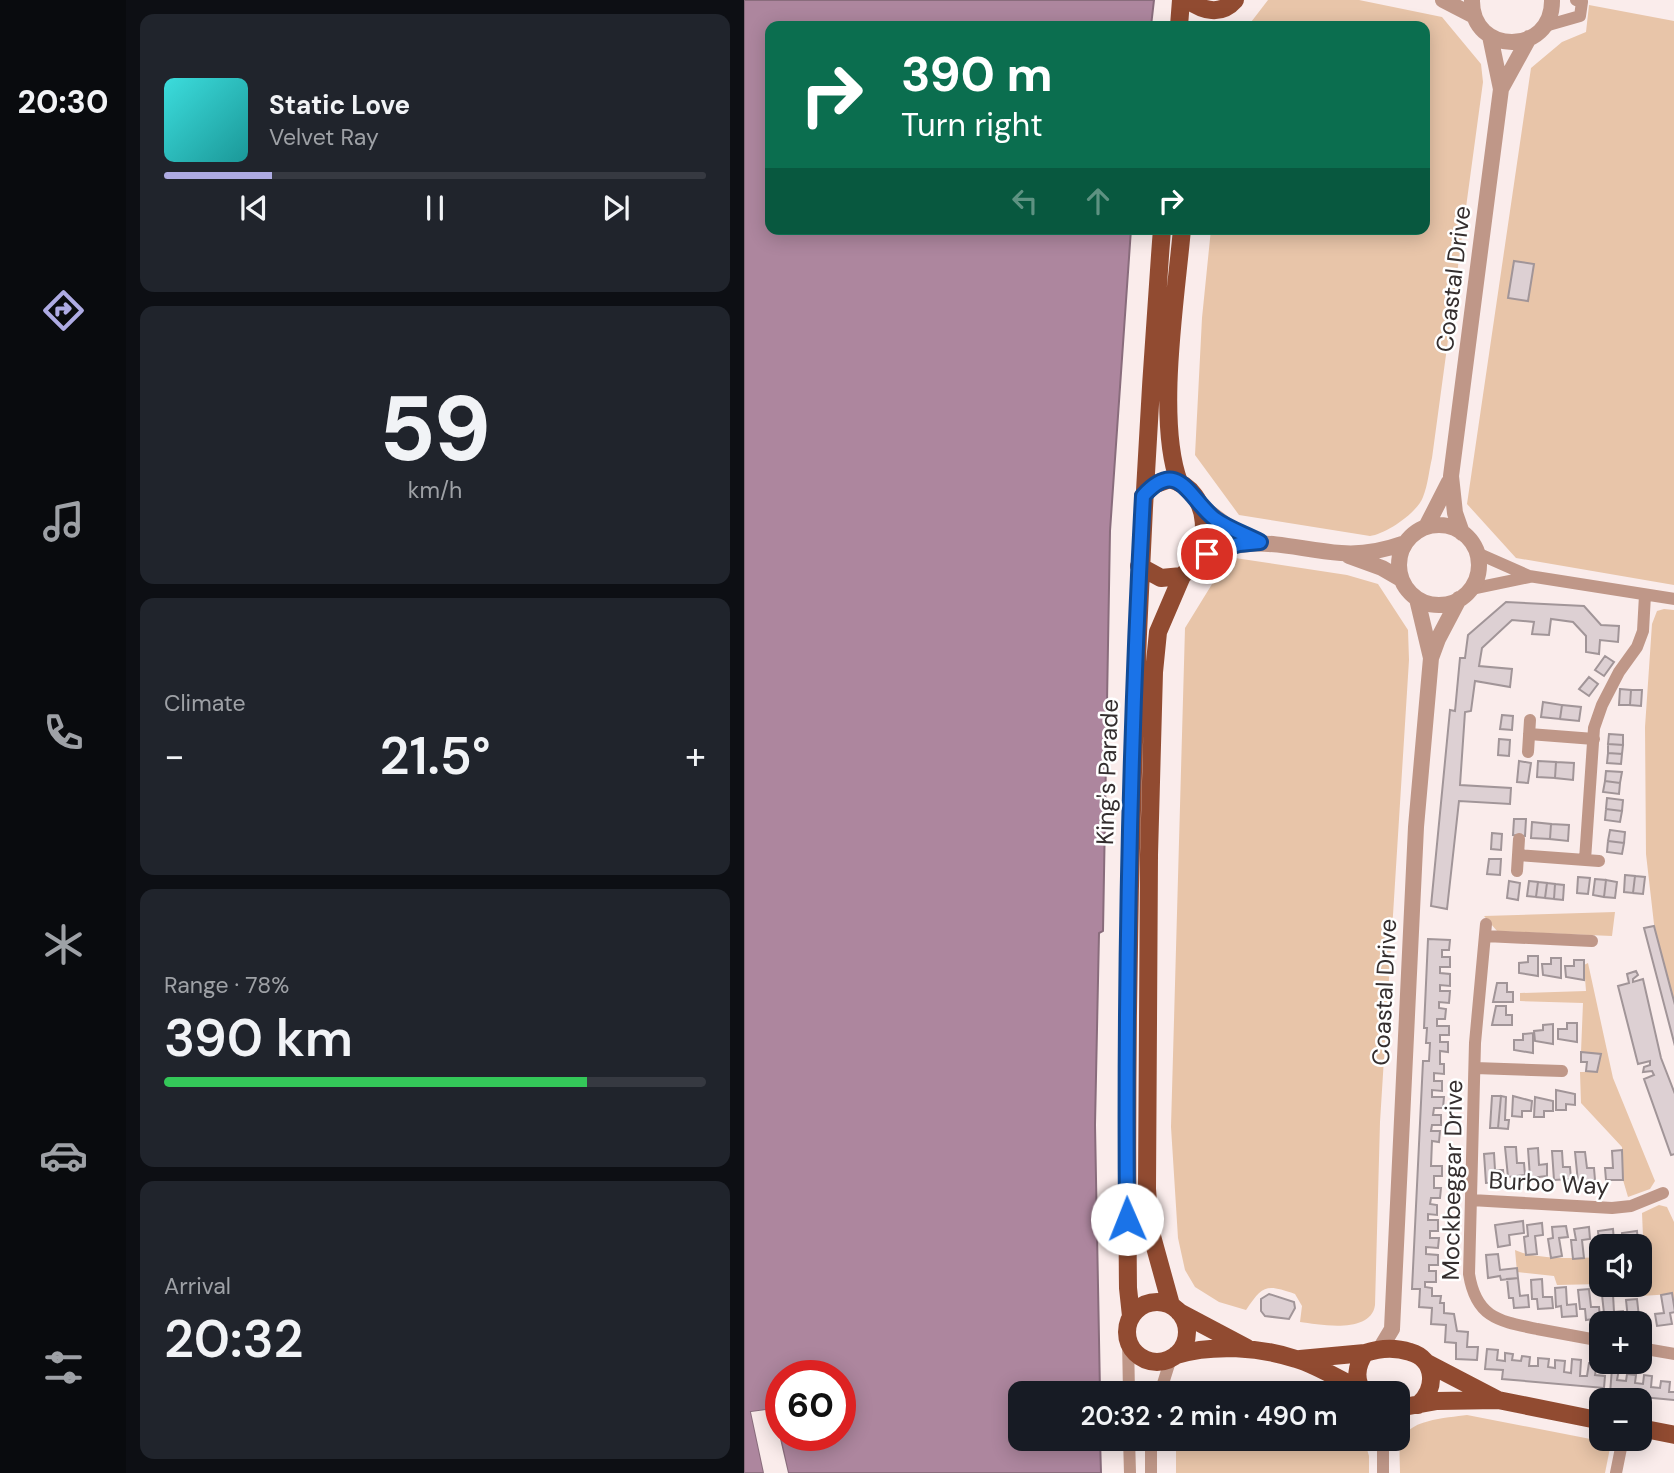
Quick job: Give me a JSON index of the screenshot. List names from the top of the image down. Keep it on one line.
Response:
{"streets":{"main road":["King's Parade"],"street":["Coastal Drive","Mockbeggar Drive","Burbo Way"]},"crossings":[["Mockbeggar Drive","Burbo Way"]],"page":{"tabs":"20:30","turn":["390 m","Turn right"],"song":["Static Love","Velvet Ray"],"tile":[["59","km/h"],"Climate",["Range · 78%","390 km"],["Arrival","20:32"]],"heat":["−","21.5°","+"],"map_buttons":["+","−"],"limit":"60","trip":"20:32 · 2 min · 490 m"}}
